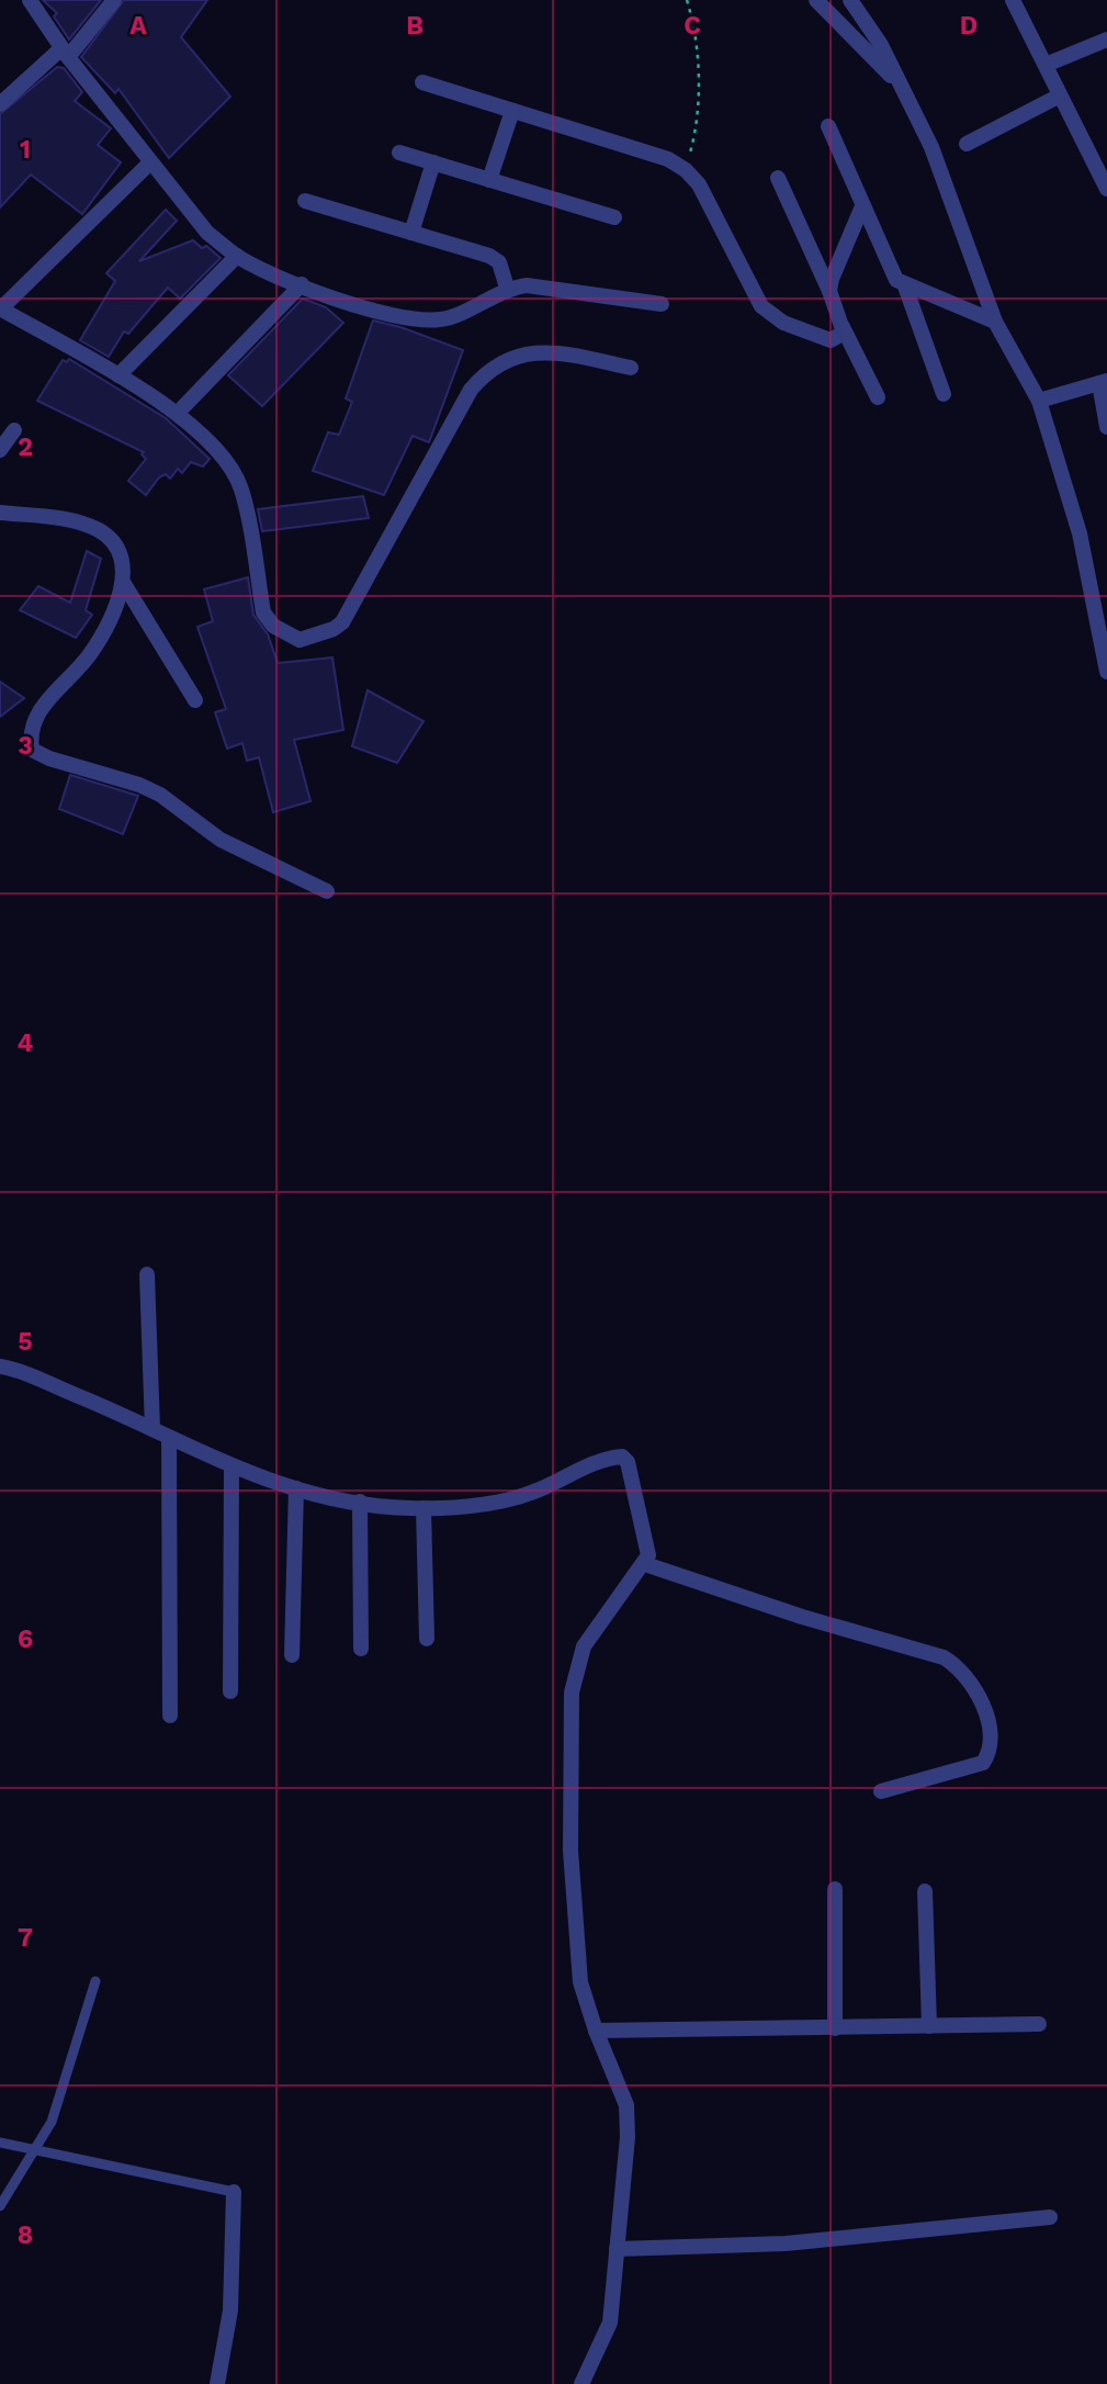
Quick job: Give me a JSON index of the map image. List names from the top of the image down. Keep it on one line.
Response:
{"grid":{"columns":["A","B","C","D"],"rows":["1","2","3","4","5","6","7","8"]}}
